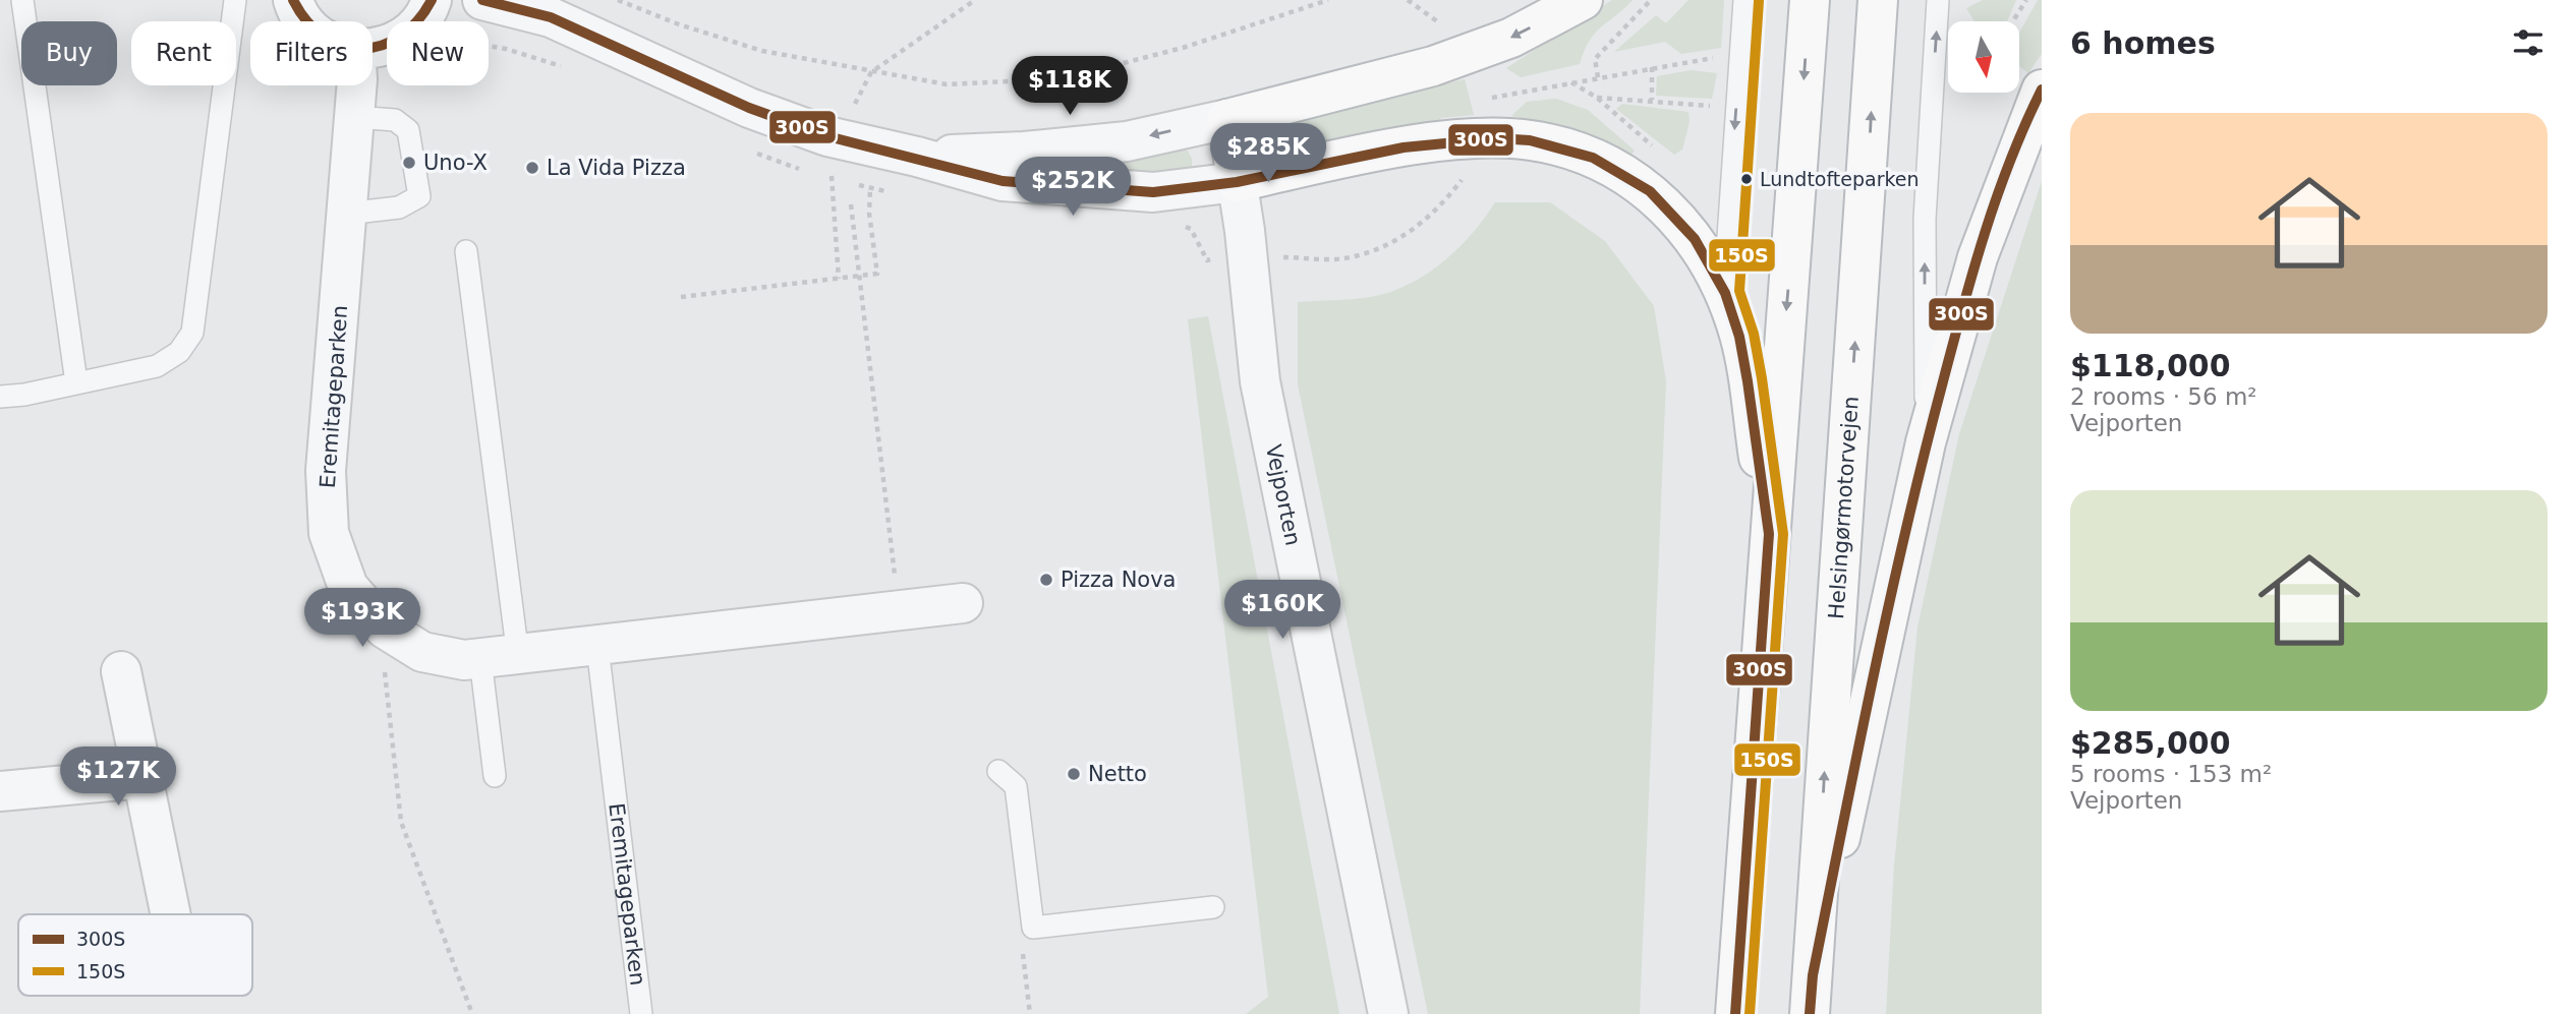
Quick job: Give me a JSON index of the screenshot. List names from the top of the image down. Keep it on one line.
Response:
{"streets":{"highway":["Helsingørmotorvejen"],"street":["Eremitageparken","Vejporten"]},"places":["Uno-X","La Vida Pizza","Lundtofteparken","Pizza Nova","Netto"],"lines":["transit line 300S","transit line 150S"],"legend":["300S","150S"],"north":"bottom","page":{"heading":"6 homes","chip":["Buy","Rent","Filters","New"],"price":["$118K","$285K","$252K","$160K","$193K","$127K"],"list":[{"name":"$118,000","note":"2 rooms · 56 m² · Vejporten"},{"name":"$285,000","note":"5 rooms · 153 m² · Vejporten"}]}}
